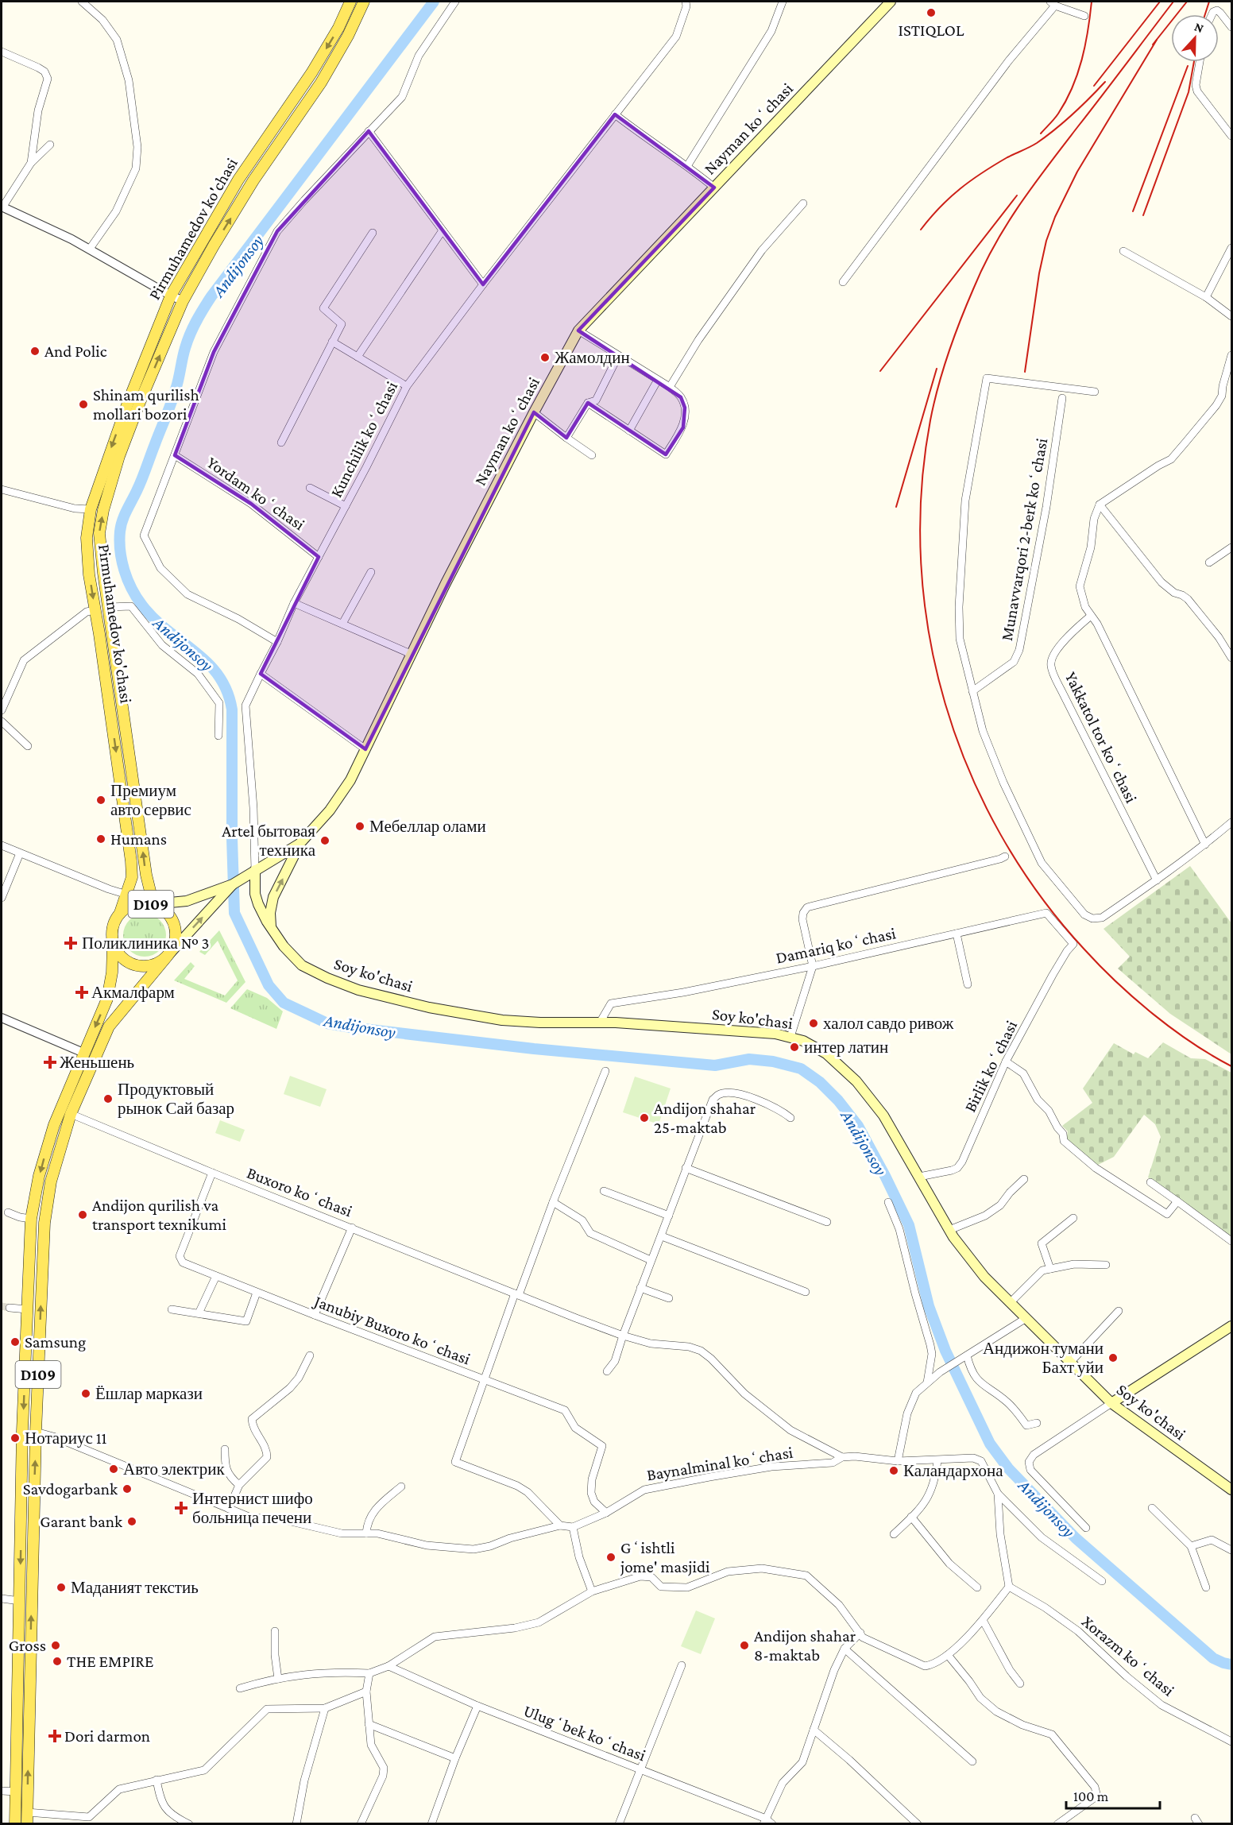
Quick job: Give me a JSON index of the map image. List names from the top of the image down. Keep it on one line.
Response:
{"streets":{"main road":["Nayman koʻchasi","Pirmuhamedov ko'chasi","D109","Soy ko'chasi"],"street":["Kunchilik koʻchasi","Yordam koʻchasi","Munavvarqori 2-berk koʻchasi","Yakkatol tor koʻchasi","Damariq koʻchasi","Birlik koʻchasi","Buxoro koʻchasi","Janubiy Buxoro koʻchasi","Baynalminal koʻchasi","Xorazm koʻchasi","Ulugʻbek koʻchasi"]},"crossings":[["Pirmuhamedov ko'chasi","D109"],["Kunchilik koʻchasi","Yordam koʻchasi"],["Kunchilik koʻchasi","Soy ko'chasi"],["D109","Buxoro koʻchasi"],["Damariq koʻchasi","Soy ko'chasi"],["Damariq koʻchasi","Birlik koʻchasi"],["Soy ko'chasi","Birlik koʻchasi"],["Buxoro koʻchasi","Janubiy Buxoro koʻchasi"],["Buxoro koʻchasi","Baynalminal koʻchasi"],["Janubiy Buxoro koʻchasi","Baynalminal koʻchasi"]],"water":["Andijonsoy"],"places":{"other":["ISTIQLOL","And Polic","Жамолдин","Shinam qurilish mollari bozori","Премиум авто сервис","Мебеллар олами","Humans","Artel бытовая техника","халол савдо ривож","интер латин","Продуктовый рынок Сай базар","Andijon shahar 25-maktab","Andijon qurilish va transport texnikumi","Samsung","Андижон тумани Бахт уйи","Ёшлар маркази","Нотариус 11","Авто электрик","Каландархона","Savdogarbank","Garant bank","Gʻishtli jome' masjidi","Маданият текстиь","Gross","Andijon shahar 8-maktab","THE EMPIRE"],"health":["Поликлиника № 3","Акмалфарм","Женьшень","Интернист шифо больница печени","Dori darmon"]},"scale_bar":"100 m","north":"top"}
